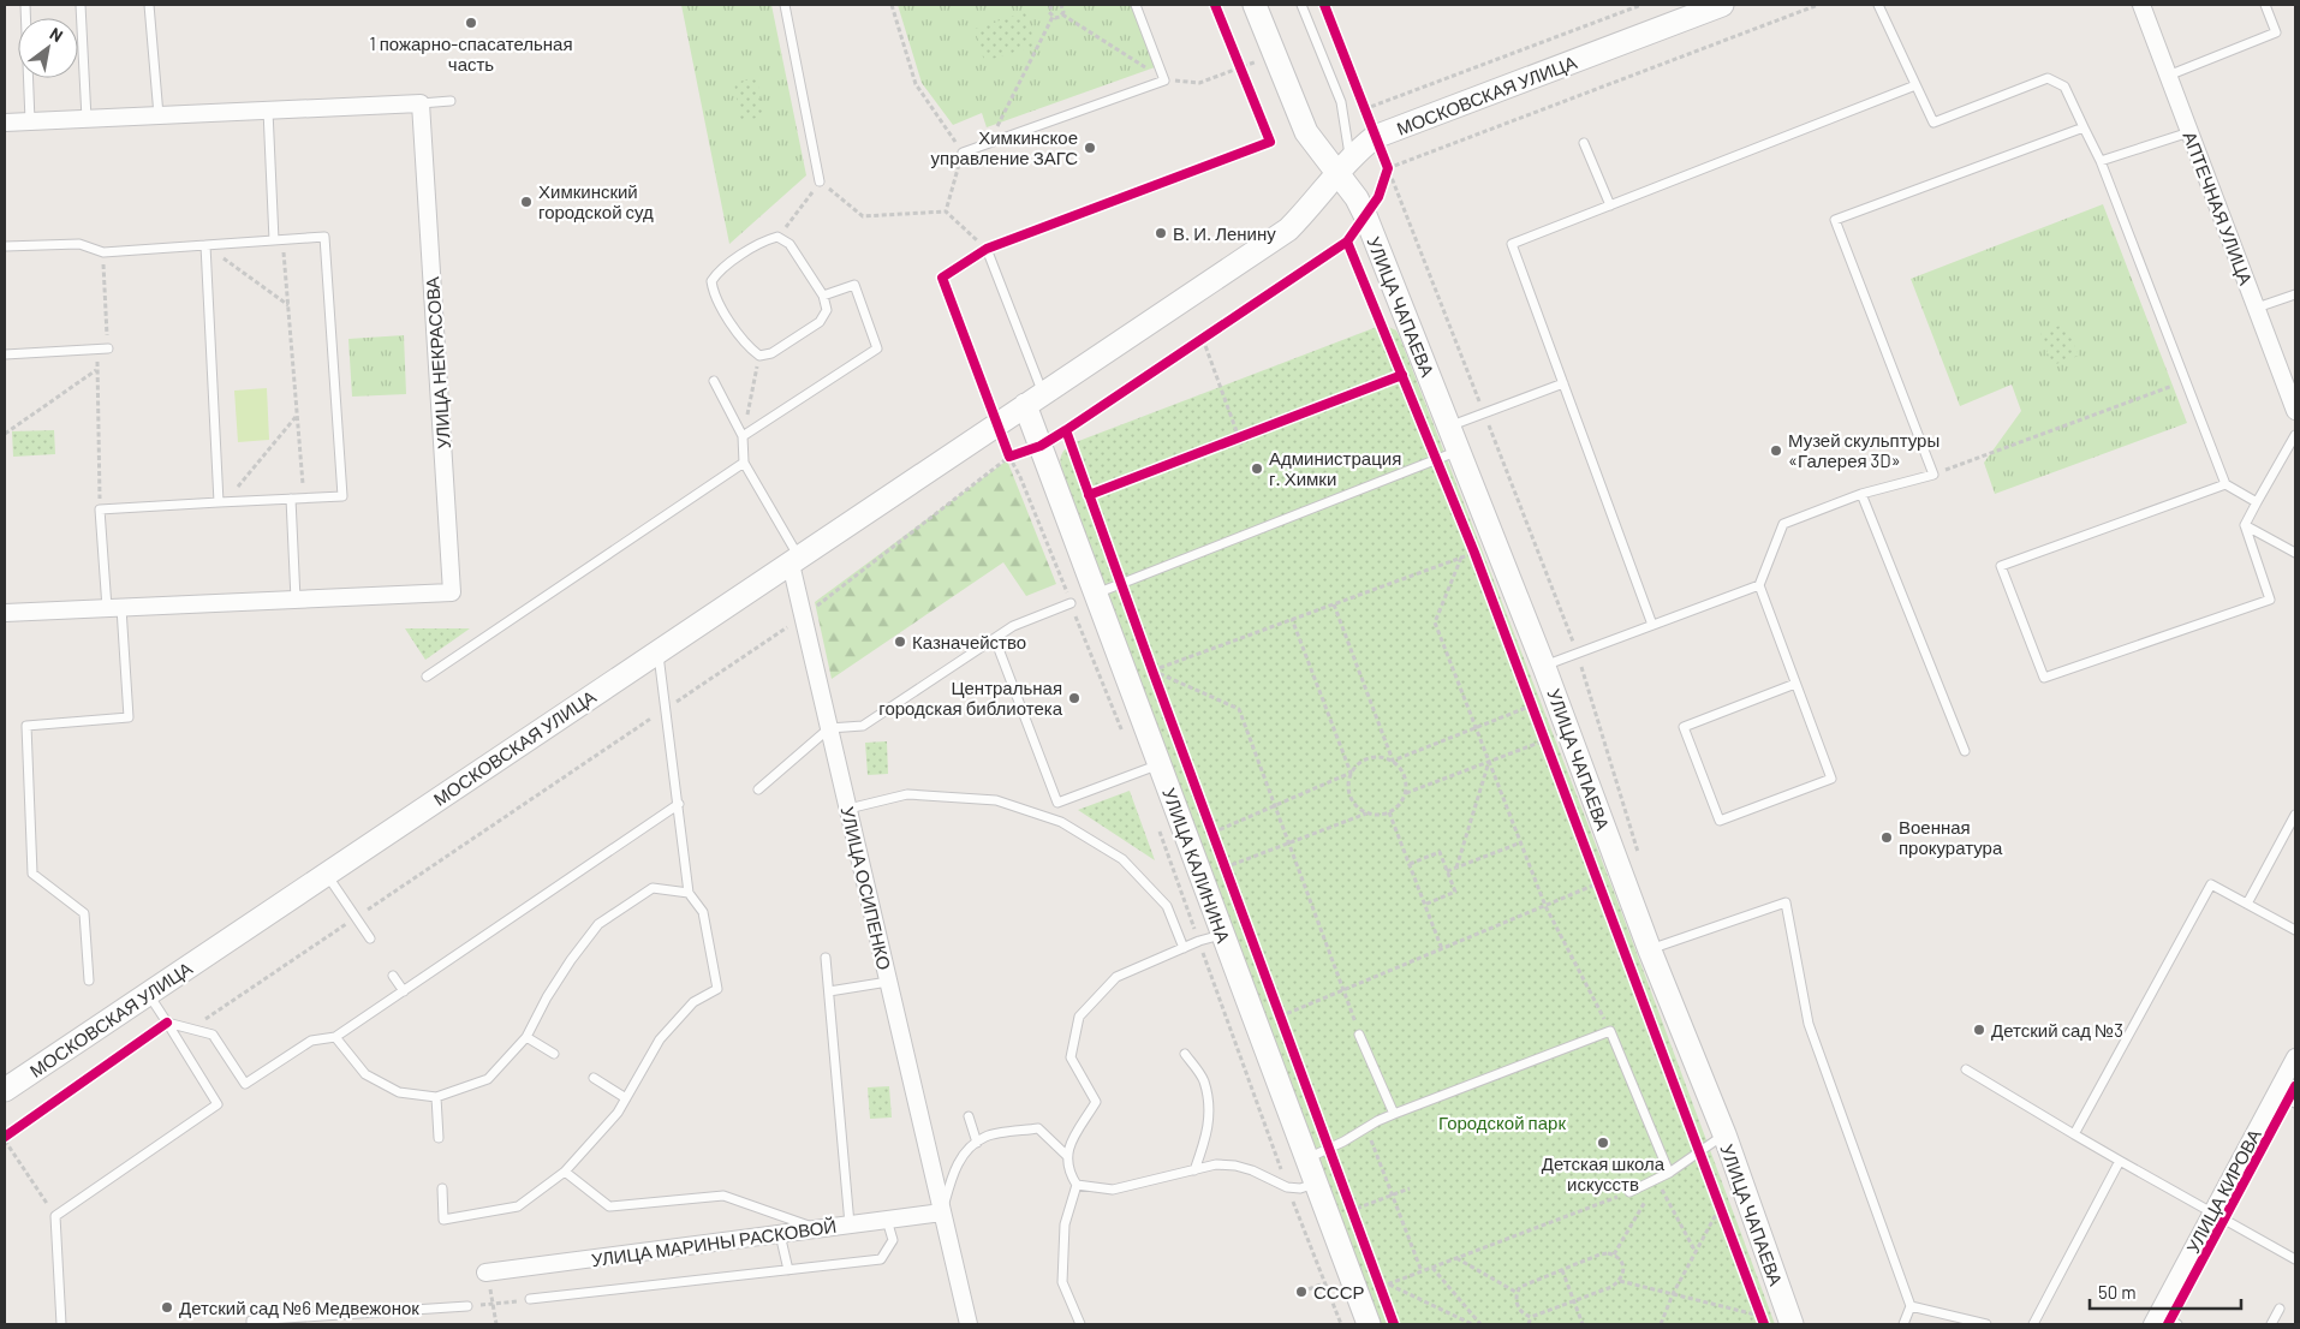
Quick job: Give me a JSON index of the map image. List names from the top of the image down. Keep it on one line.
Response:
{"streets":{"street":["МОСКОВСКАЯ УЛИЦА","АПТЕЧНАЯ УЛИЦА","УЛИЦА ЧАПАЕВА","УЛИЦА НЕКРАСОВА","УЛИЦА КАЛИНИНА","УЛИЦА ОСИПЕНКО","УЛИЦА КИРОВА","УЛИЦА МАРИНЫ РАСКОВОЙ"]},"crossings":[["МОСКОВСКАЯ УЛИЦА","УЛИЦА ЧАПАЕВА"],["МОСКОВСКАЯ УЛИЦА","УЛИЦА КАЛИНИНА"],["МОСКОВСКАЯ УЛИЦА","УЛИЦА ОСИПЕНКО"],["УЛИЦА ОСИПЕНКО","УЛИЦА МАРИНЫ РАСКОВОЙ"]],"parks":["Городской парк"],"places":["1 пожарно-спасательная часть","Химкинское управление ЗАГС","Химкинский городской суд","В. И. Ленину","Музей скульптуры «Галерея 3D»","Администрация г. Химки","Казначейство","Центральная городская библиотека","Военная прокуратура","Детский сад №3","Детская школа искусств","СССР","Детский сад №6 Медвежонок"],"scale_bar":"50 m","north":"top right"}
